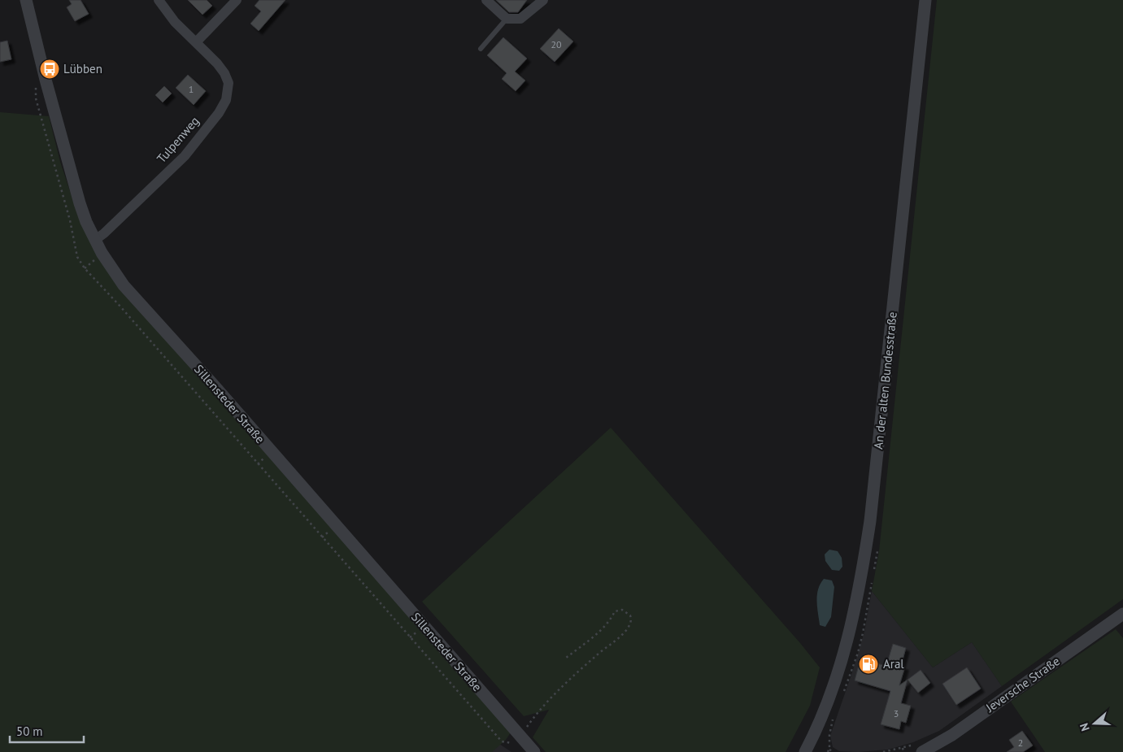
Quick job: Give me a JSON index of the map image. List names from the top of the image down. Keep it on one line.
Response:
{"streets":{"street":["Tulpenweg","An der alten Bundesstraße","Sillensteder Straße","Jeversche Straße"]},"crossings":[["Tulpenweg","Sillensteder Straße"]],"places":{"bus stop":["Lübben"],"fuel station":["Aral"]},"house_numbers":["20","1","3","2"],"scale_bar":"50 m","north":"left"}
